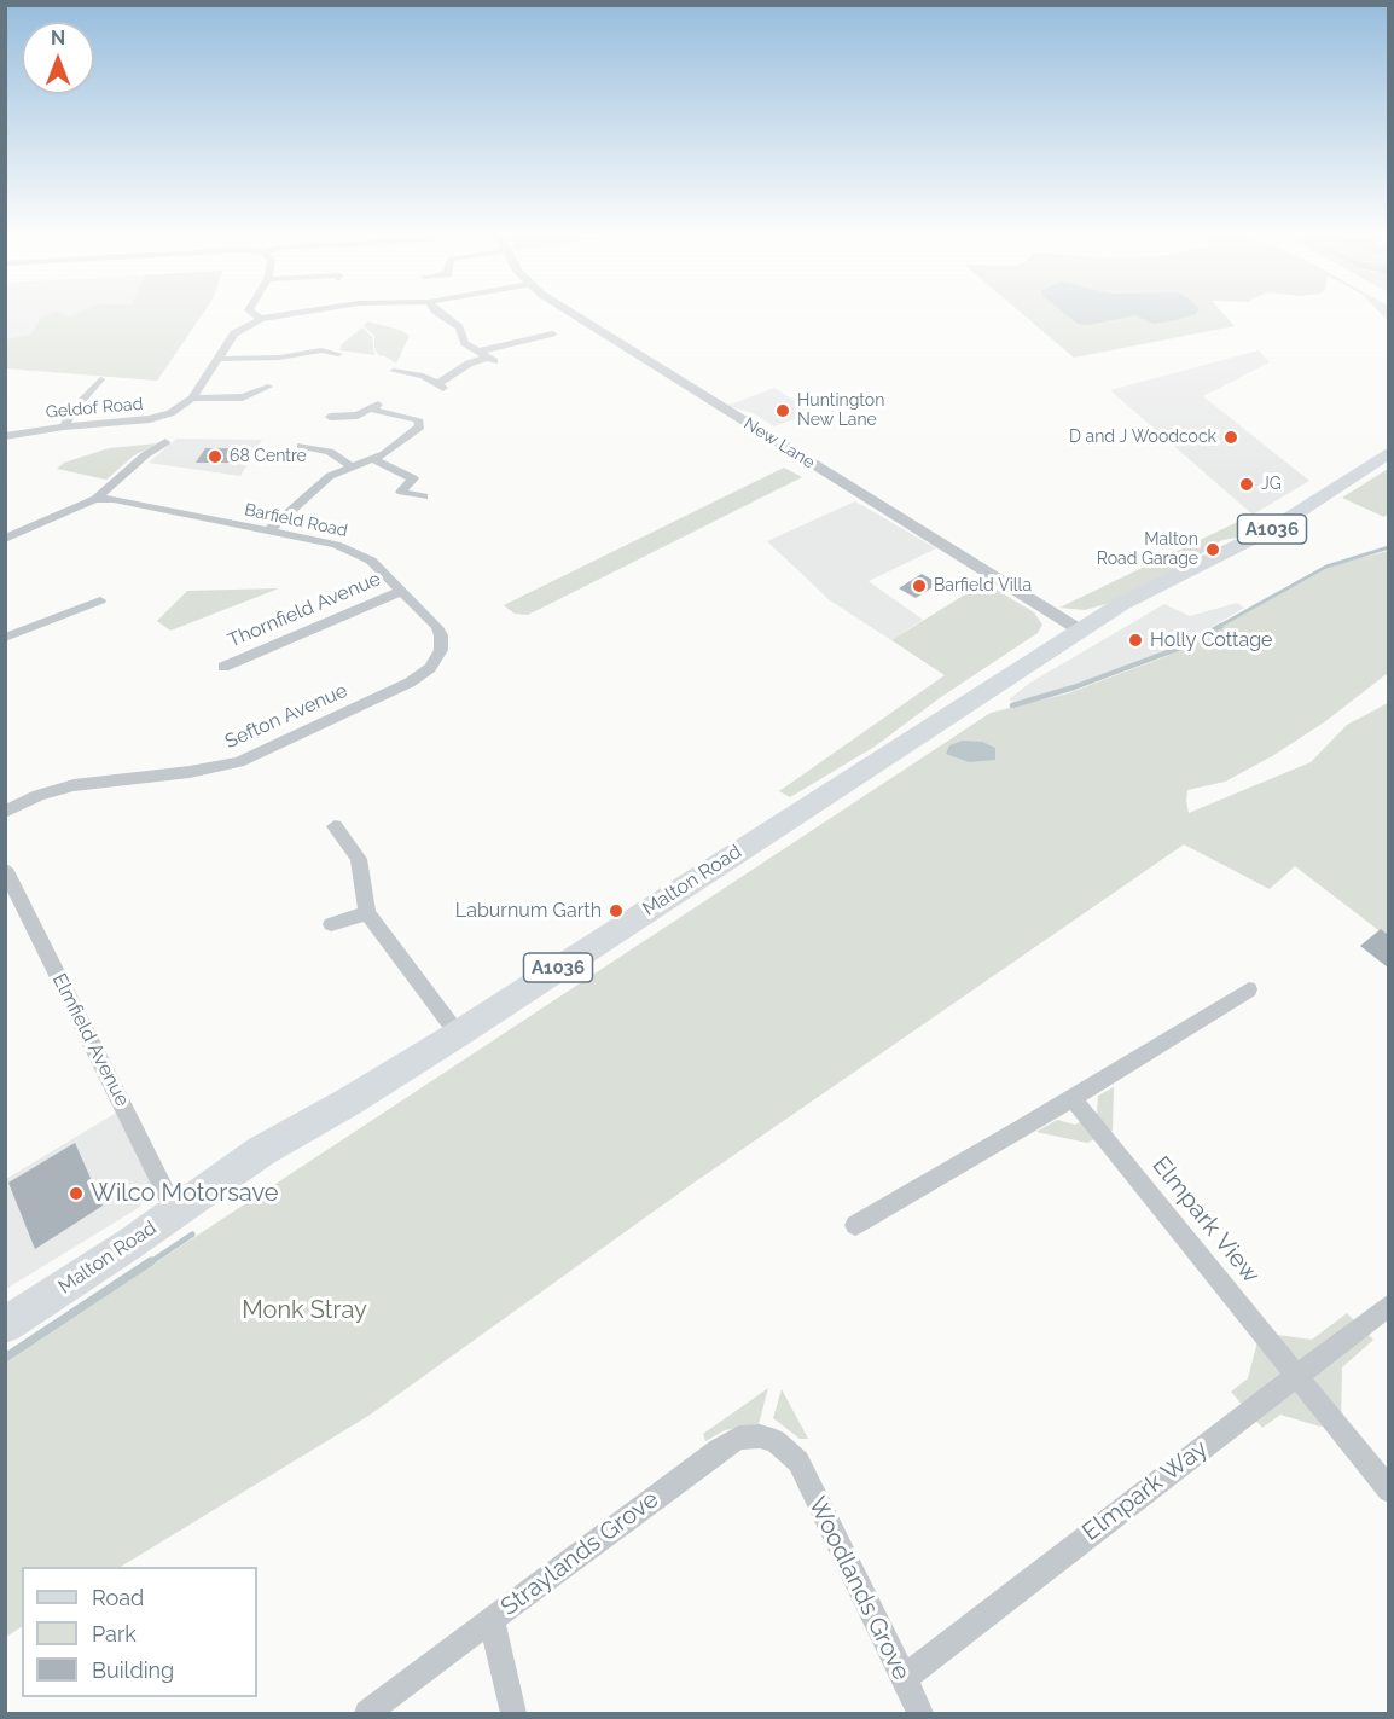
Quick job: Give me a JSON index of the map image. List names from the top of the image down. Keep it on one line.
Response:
{"streets":{"main road":["A1036","Malton Road"],"street":["Geldof Road","New Lane","Barfield Road","Thornfield Avenue","Sefton Avenue","Elmfield Avenue","Elmpark View","Elmpark Way","Straylands Grove","Woodlands Grove"]},"crossings":[["New Lane","Malton Road"],["Barfield Road","Thornfield Avenue"],["Barfield Road","Sefton Avenue"],["Malton Road","Elmfield Avenue"],["Elmpark View","Elmpark Way"],["Elmpark Way","Woodlands Grove"],["Straylands Grove","Woodlands Grove"]],"parks":["Monk Stray"],"places":["Huntington New Lane","D and J Woodcock","68 Centre","JG","Malton Road Garage","Barfield Villa","Holly Cottage","Laburnum Garth","Wilco Motorsave"],"legend":["Road","Park","Building"],"north":"top"}
